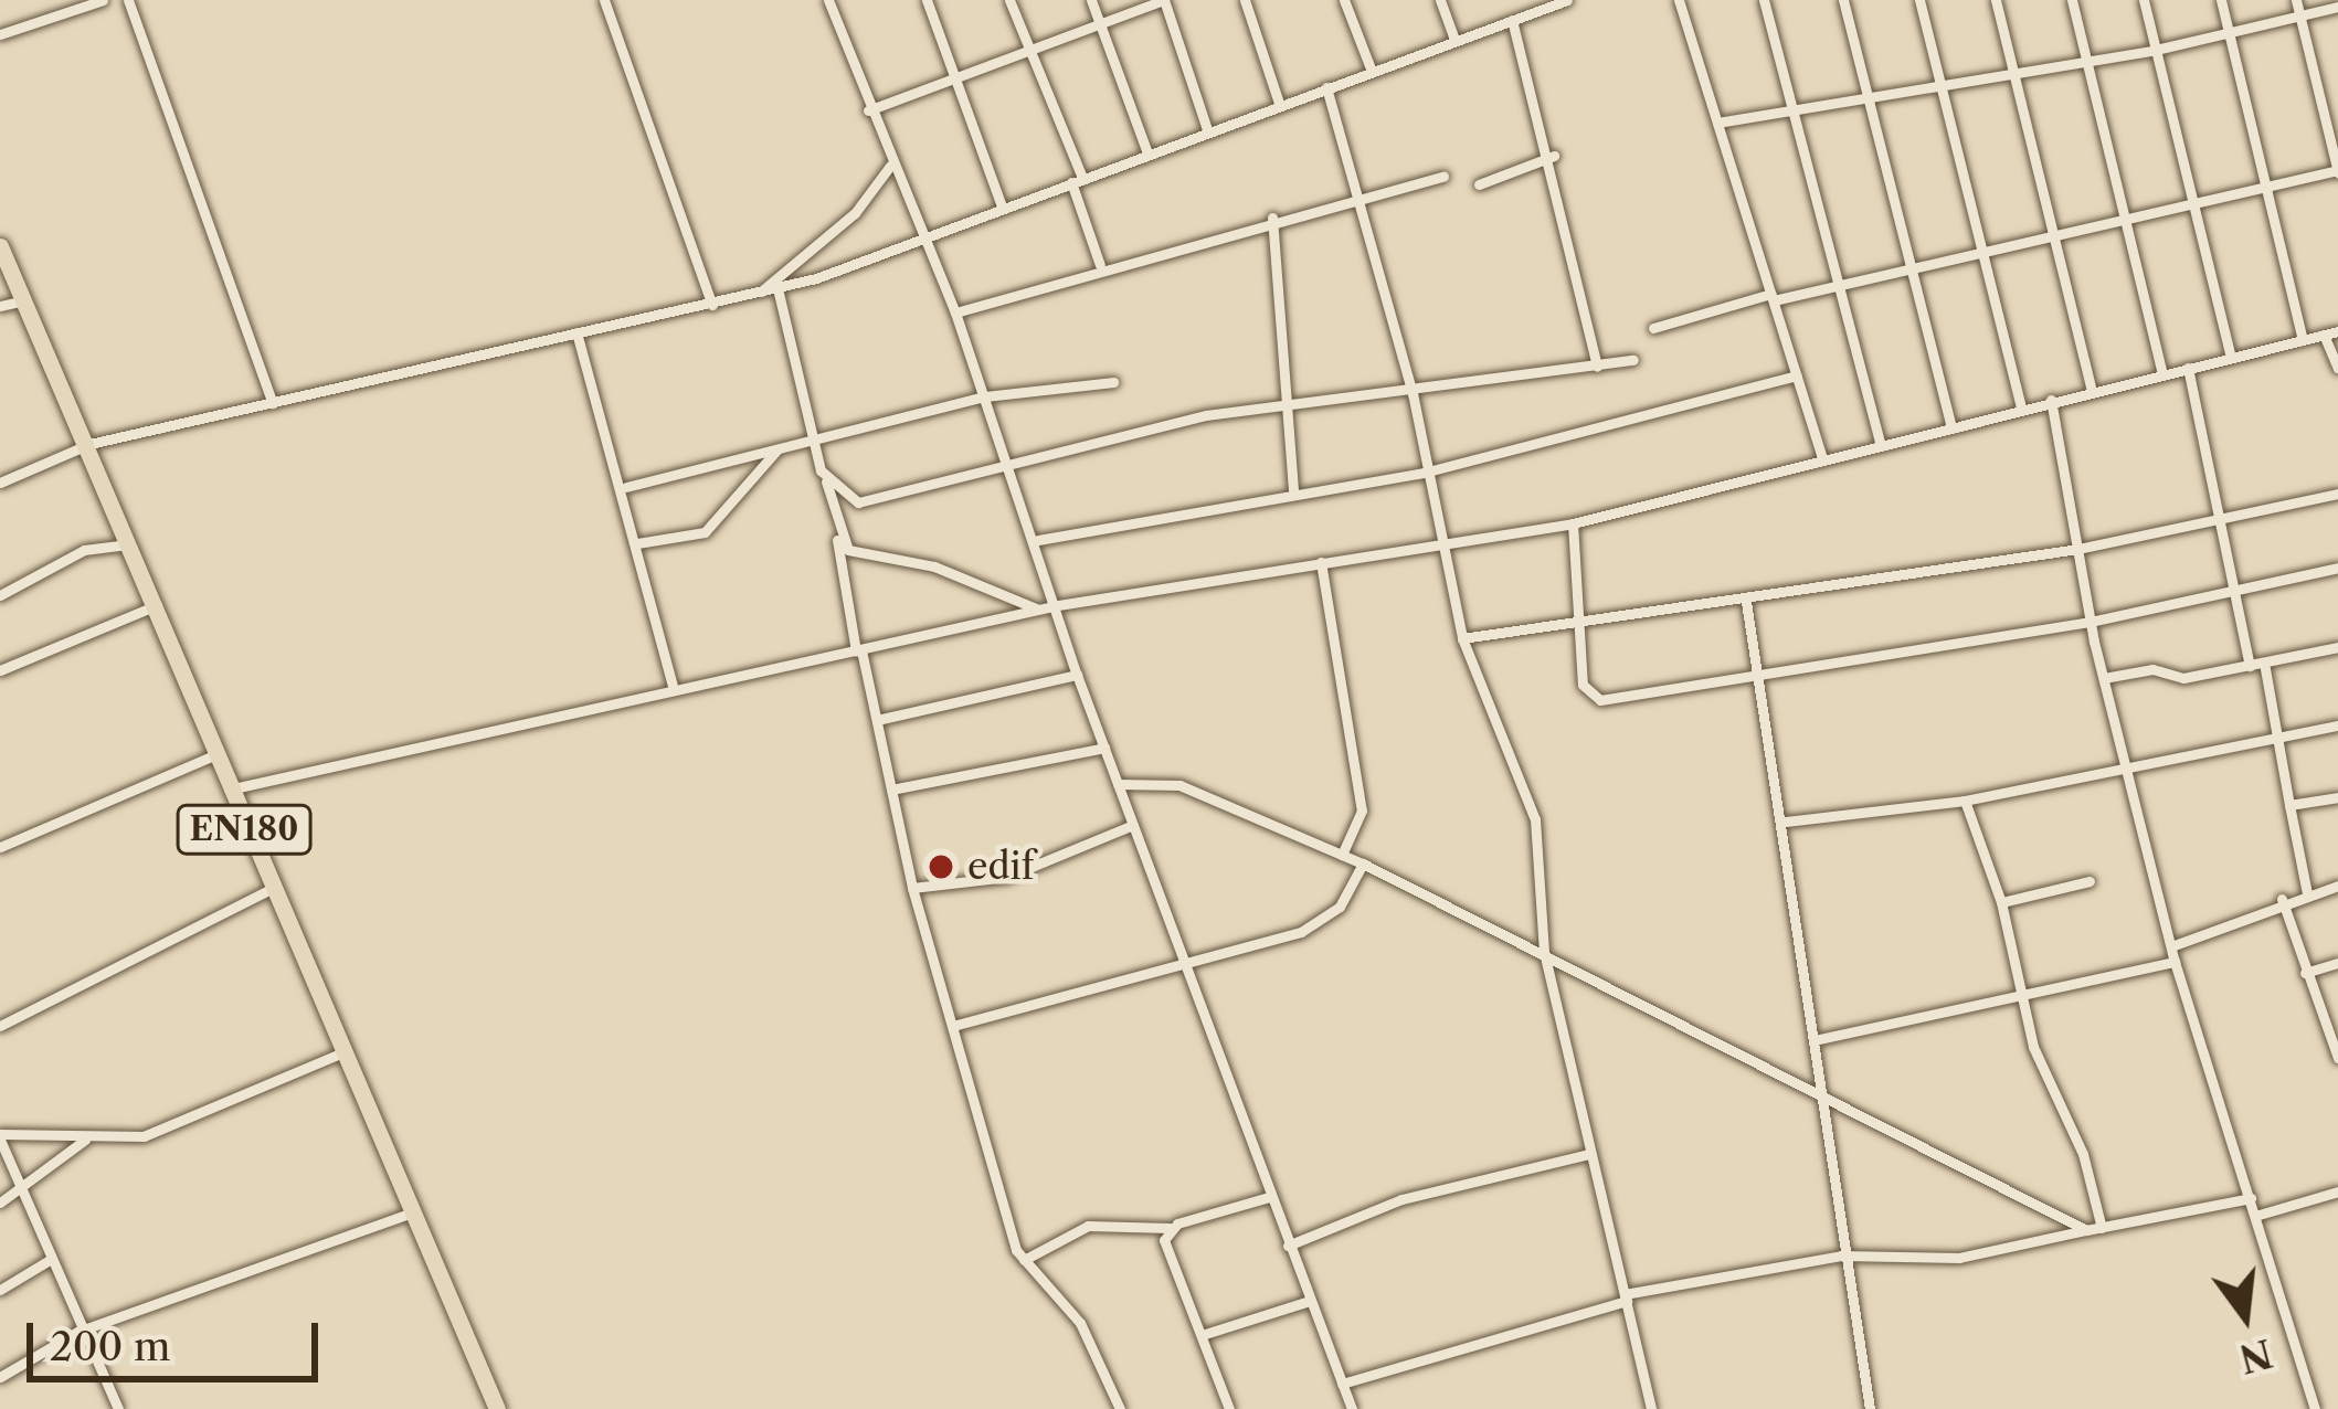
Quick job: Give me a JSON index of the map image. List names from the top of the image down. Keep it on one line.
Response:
{"streets":{"main road":["EN180"]},"places":["edif"],"scale_bar":"200 m","north":"bottom"}
